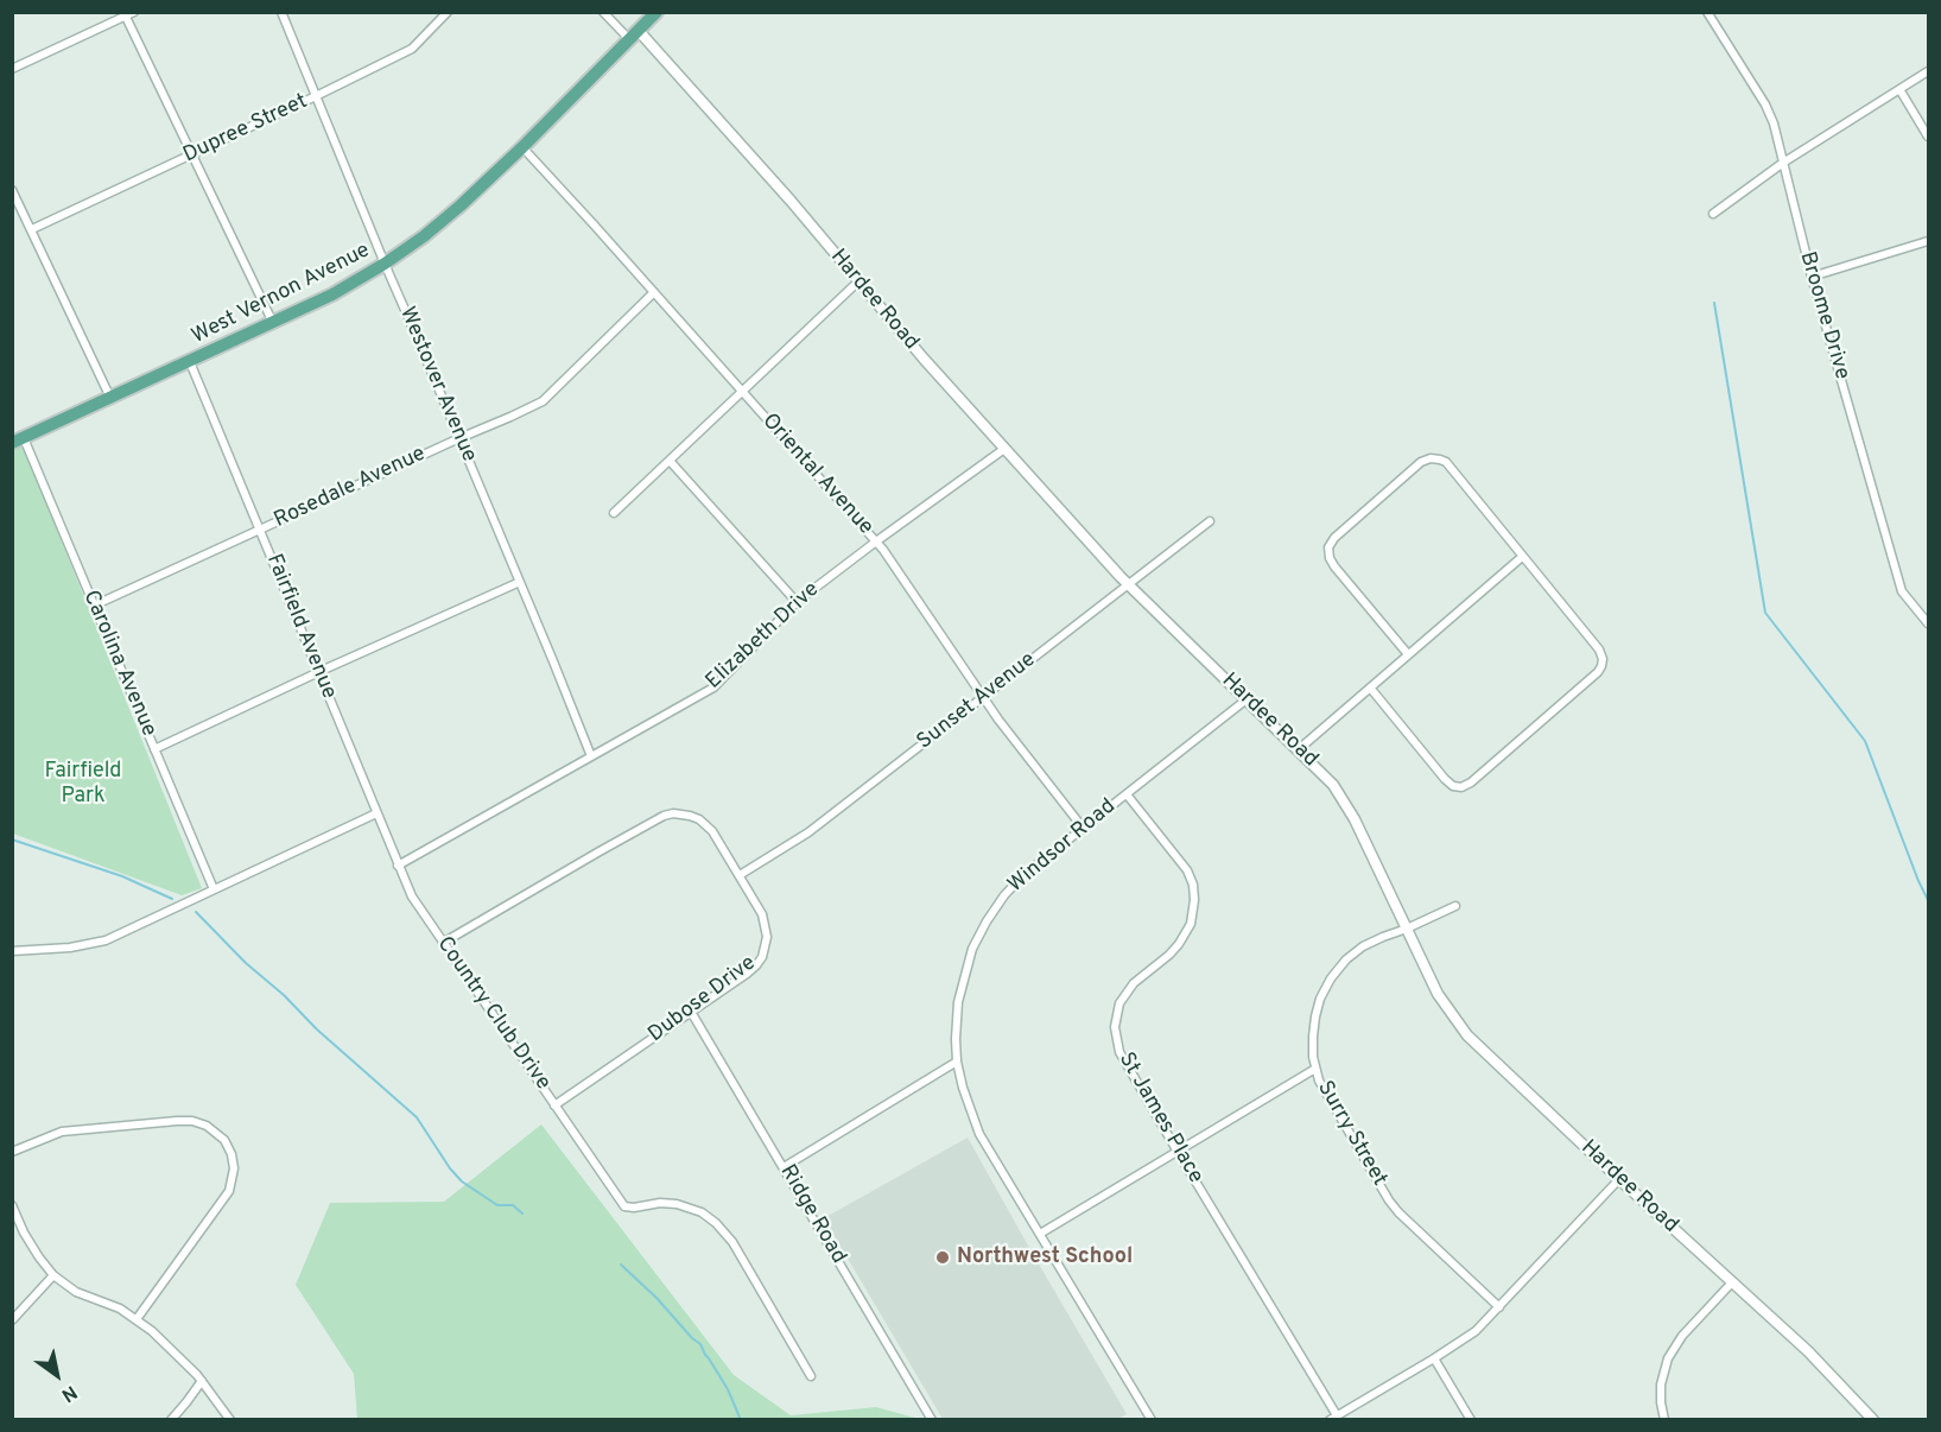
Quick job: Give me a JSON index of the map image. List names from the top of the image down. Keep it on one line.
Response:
{"streets":{"main road":["West Vernon Avenue"],"street":["Dupree Street","Hardee Road","Broome Drive","Westover Avenue","Oriental Avenue","Rosedale Avenue","Fairfield Avenue","Elizabeth Drive","Carolina Avenue","Sunset Avenue","Windsor Road","Dubose Drive","Country Club Drive","St James Place","Surry Street","Ridge Road"]},"crossings":[["Dupree Street","Westover Avenue"],["West Vernon Avenue","Hardee Road"],["West Vernon Avenue","Westover Avenue"],["West Vernon Avenue","Oriental Avenue"],["West Vernon Avenue","Fairfield Avenue"],["West Vernon Avenue","Carolina Avenue"],["Hardee Road","Elizabeth Drive"],["Hardee Road","Sunset Avenue"],["Hardee Road","Windsor Road"],["Hardee Road","Surry Street"],["Westover Avenue","Rosedale Avenue"],["Westover Avenue","Elizabeth Drive"],["Oriental Avenue","Rosedale Avenue"],["Oriental Avenue","Elizabeth Drive"],["Oriental Avenue","Sunset Avenue"],["Oriental Avenue","Windsor Road"],["Rosedale Avenue","Fairfield Avenue"],["Rosedale Avenue","Carolina Avenue"],["Fairfield Avenue","Country Club Drive"],["Elizabeth Drive","Country Club Drive"],["Sunset Avenue","Dubose Drive"],["Windsor Road","St James Place"],["Dubose Drive","Country Club Drive"],["Dubose Drive","Ridge Road"]],"parks":["Fairfield Park"],"places":["Northwest School"],"north":"bottom right"}
